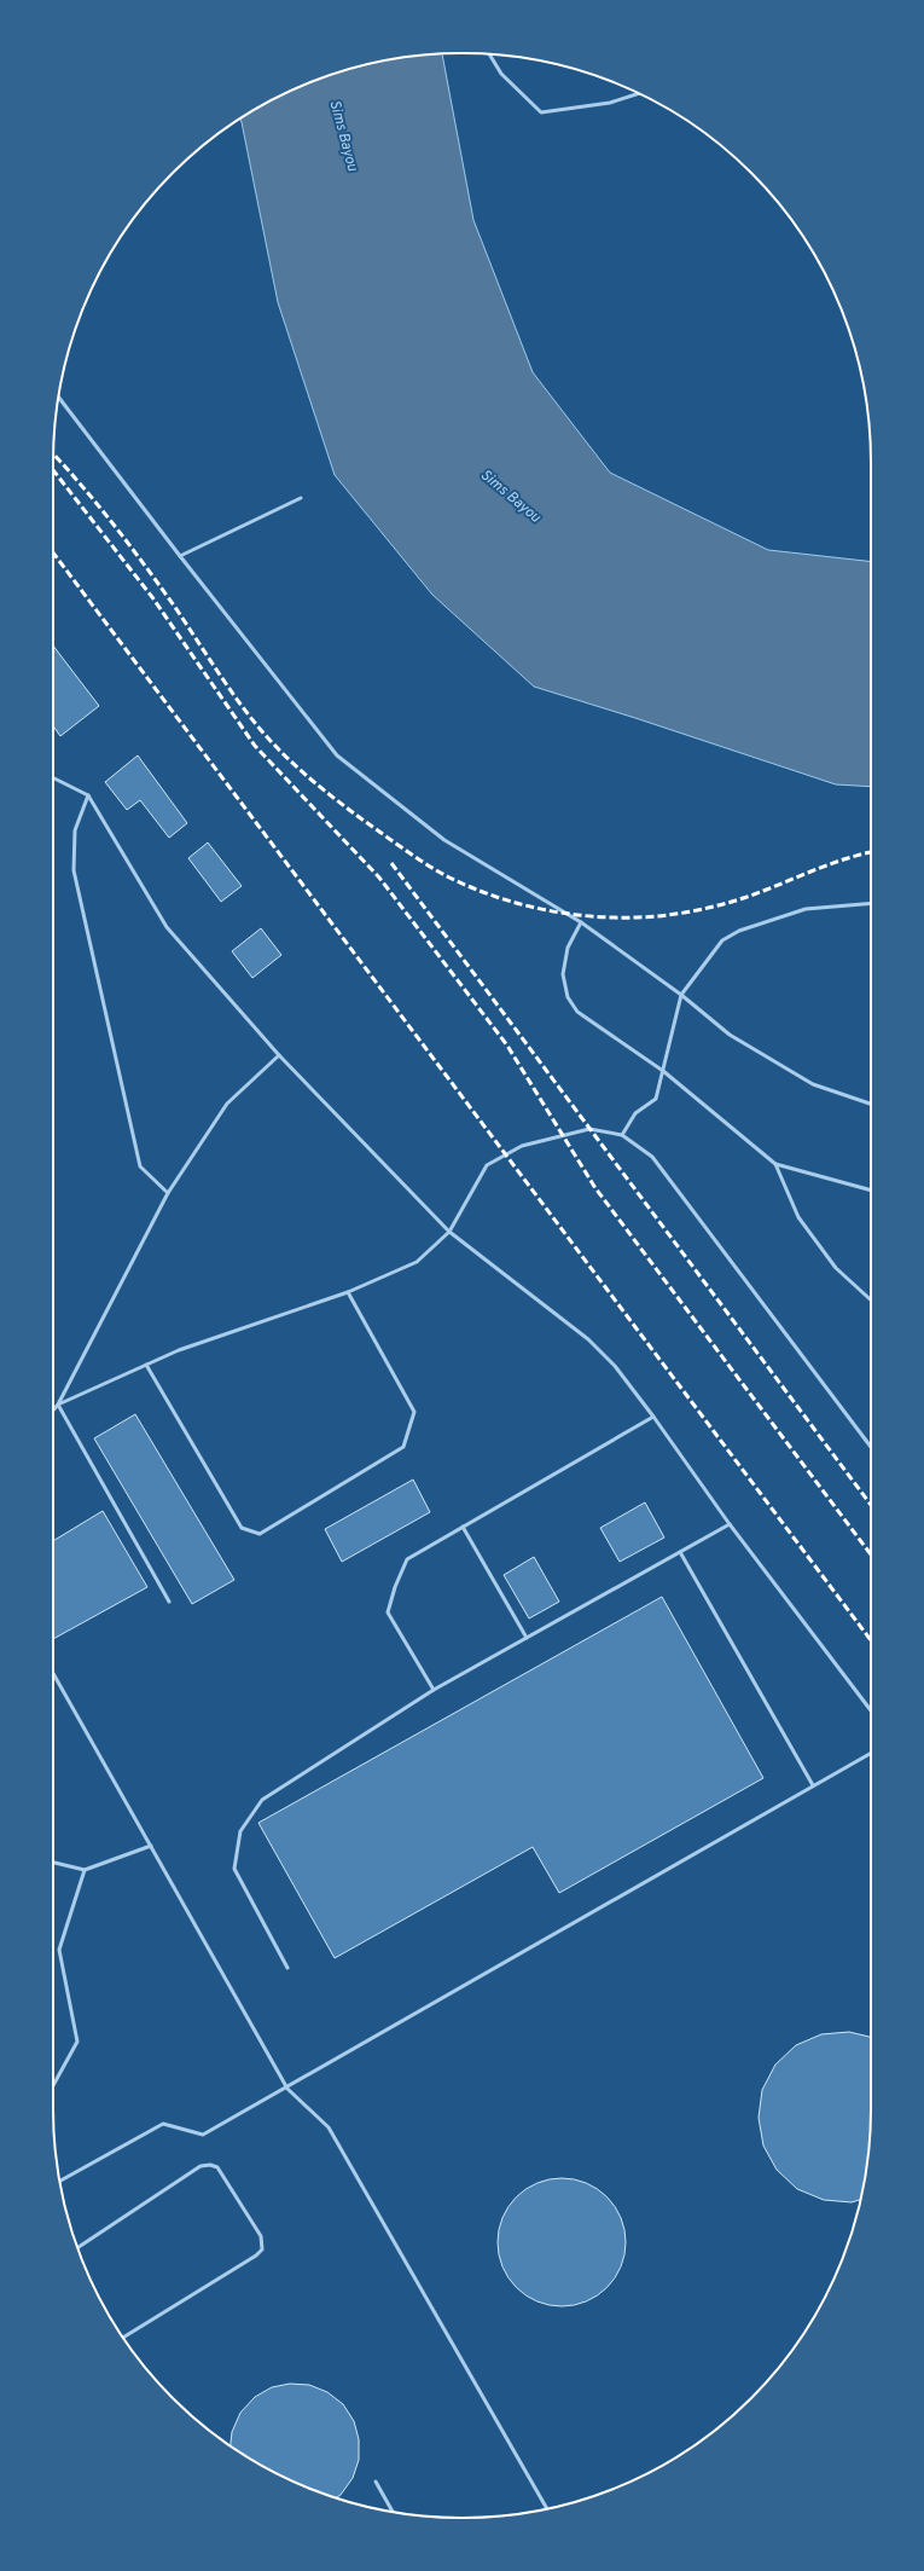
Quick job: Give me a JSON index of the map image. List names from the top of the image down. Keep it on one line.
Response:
{"water":["Sims Bayou"]}
